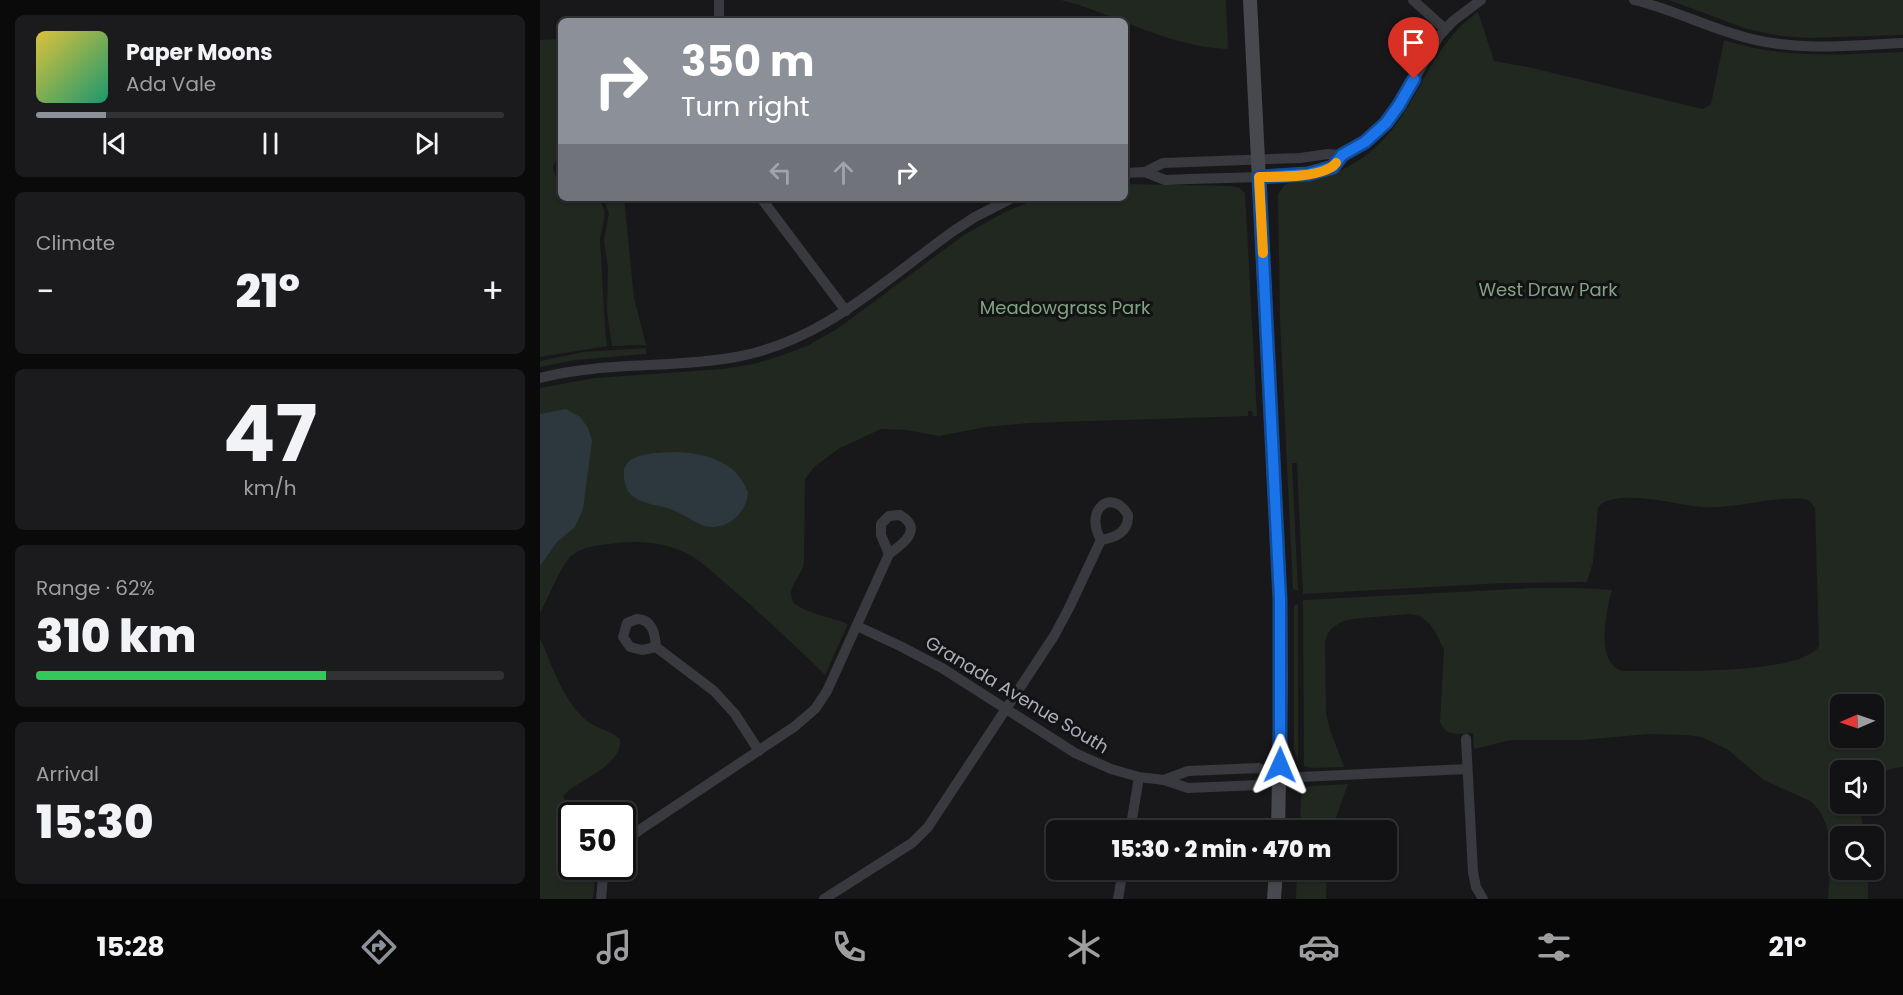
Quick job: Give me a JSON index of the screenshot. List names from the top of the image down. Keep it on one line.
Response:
{"streets":{"street":["Granada Avenue South"]},"parks":["West Draw Park","Meadowgrass Park"],"north":"left","page":{"turn":["350 m","Turn right"],"song":["Paper Moons","Ada Vale"],"tile":["Climate",["47","km/h"],["Range · 62%","310 km"],["Arrival","15:30"]],"heat":["−","21°","+"],"limit":"50","trip":"15:30 · 2 min · 470 m","tabs":["15:28","21°"]}}
